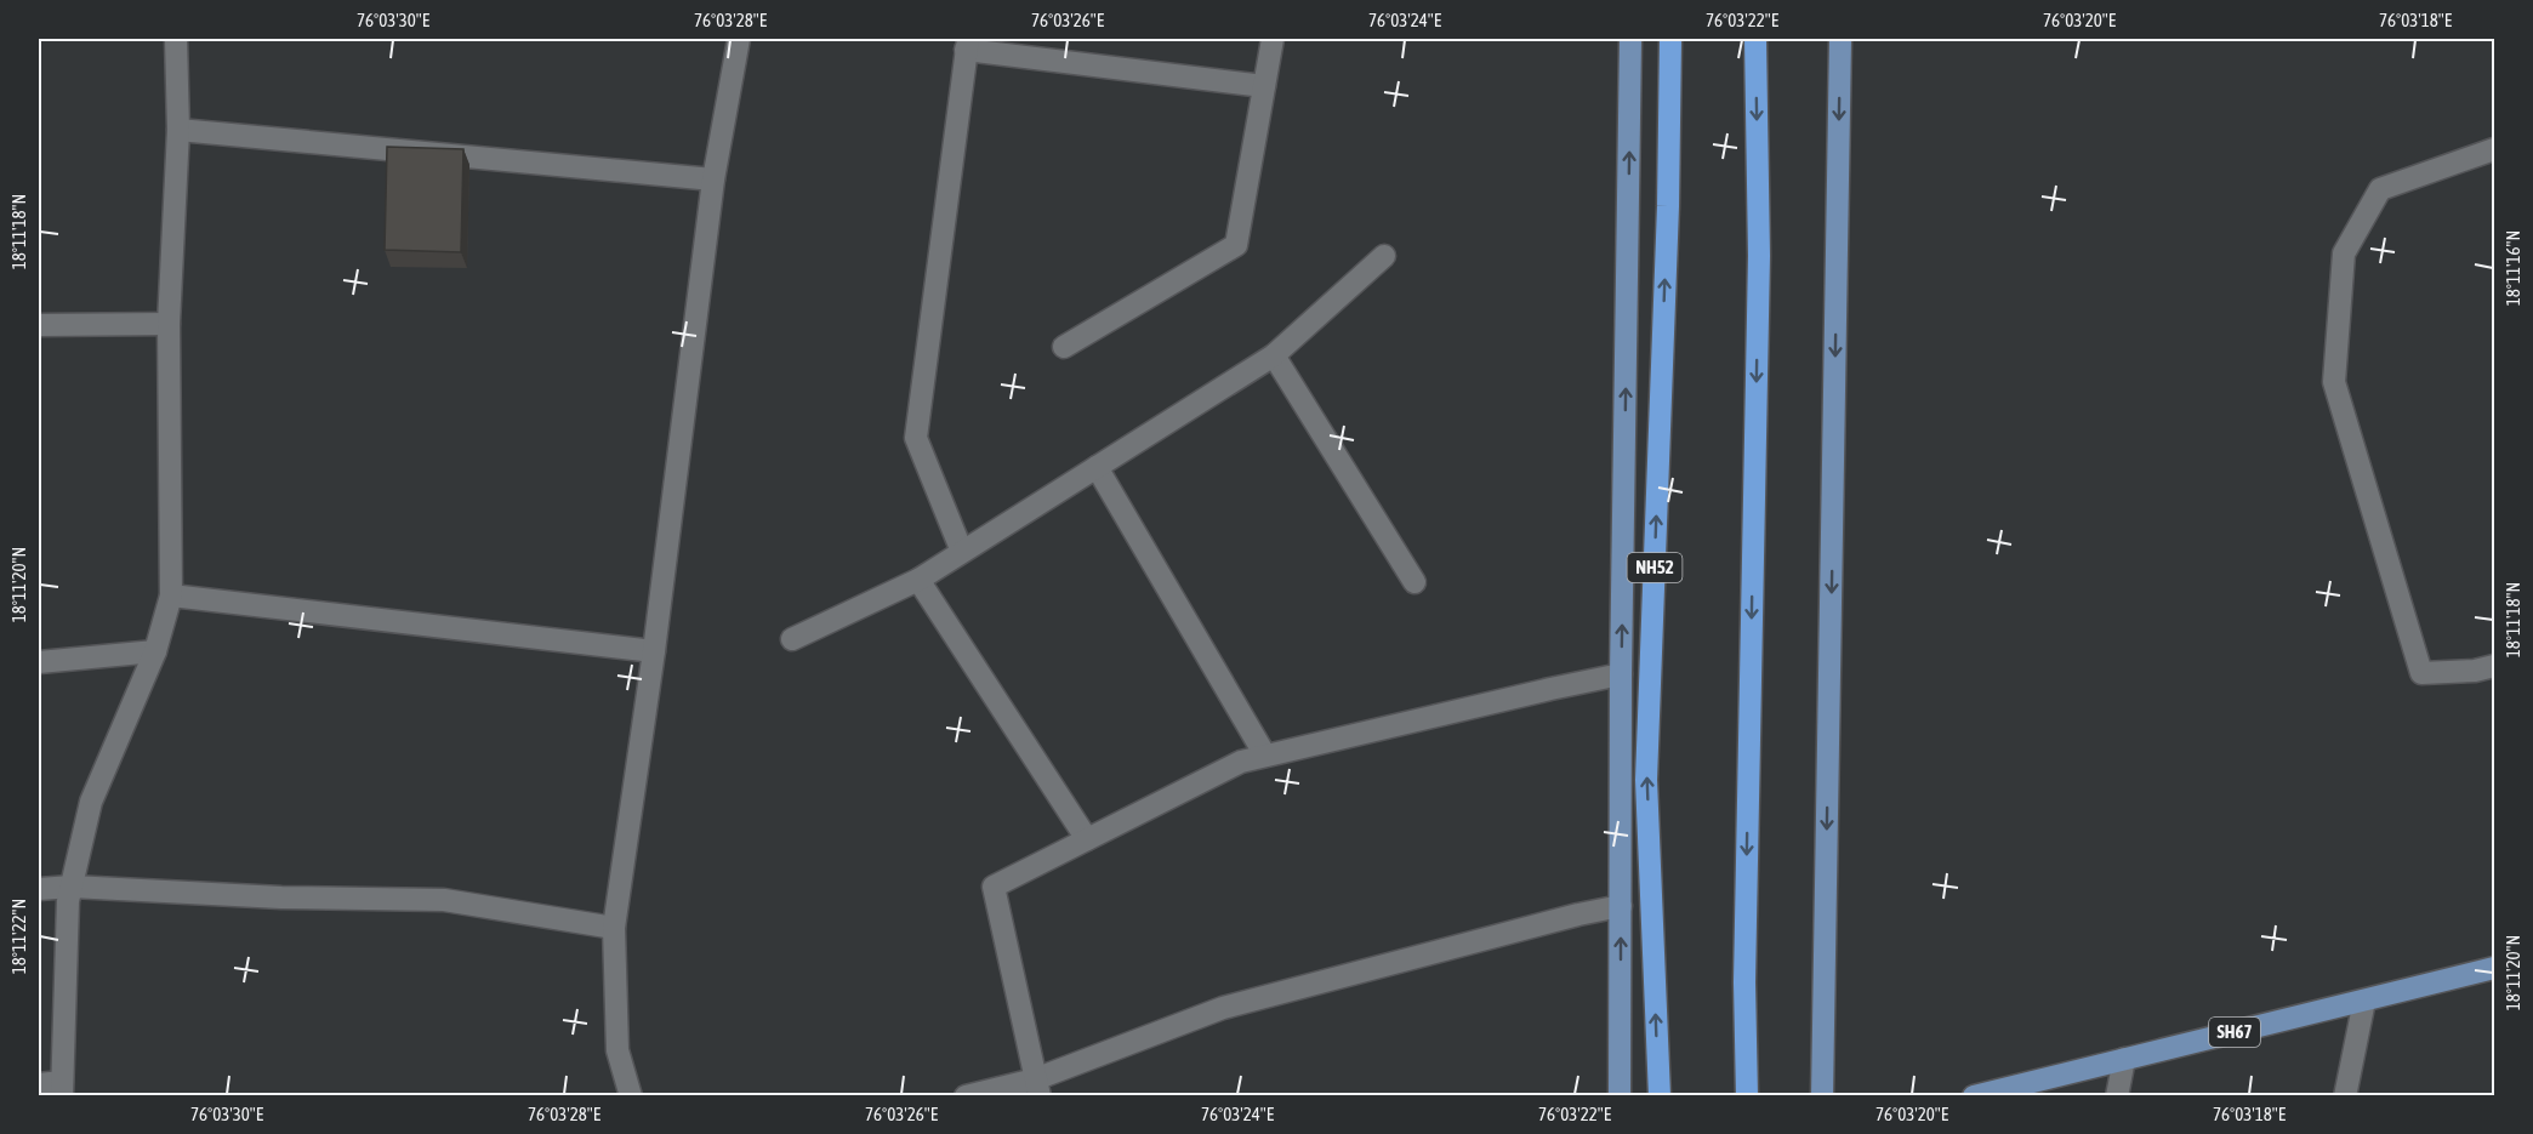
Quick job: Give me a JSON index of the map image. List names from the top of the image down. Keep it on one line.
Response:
{"streets":{"highway":["NH52"],"main road":["SH67"]},"coordinates":["76°03'30\"E","76°03'28\"E","76°03'26\"E","76°03'24\"E","76°03'22\"E","76°03'20\"E","76°03'18\"E","18°11'18\"N","18°11'16\"N","18°11'20\"N","18°11'22\"N"]}
